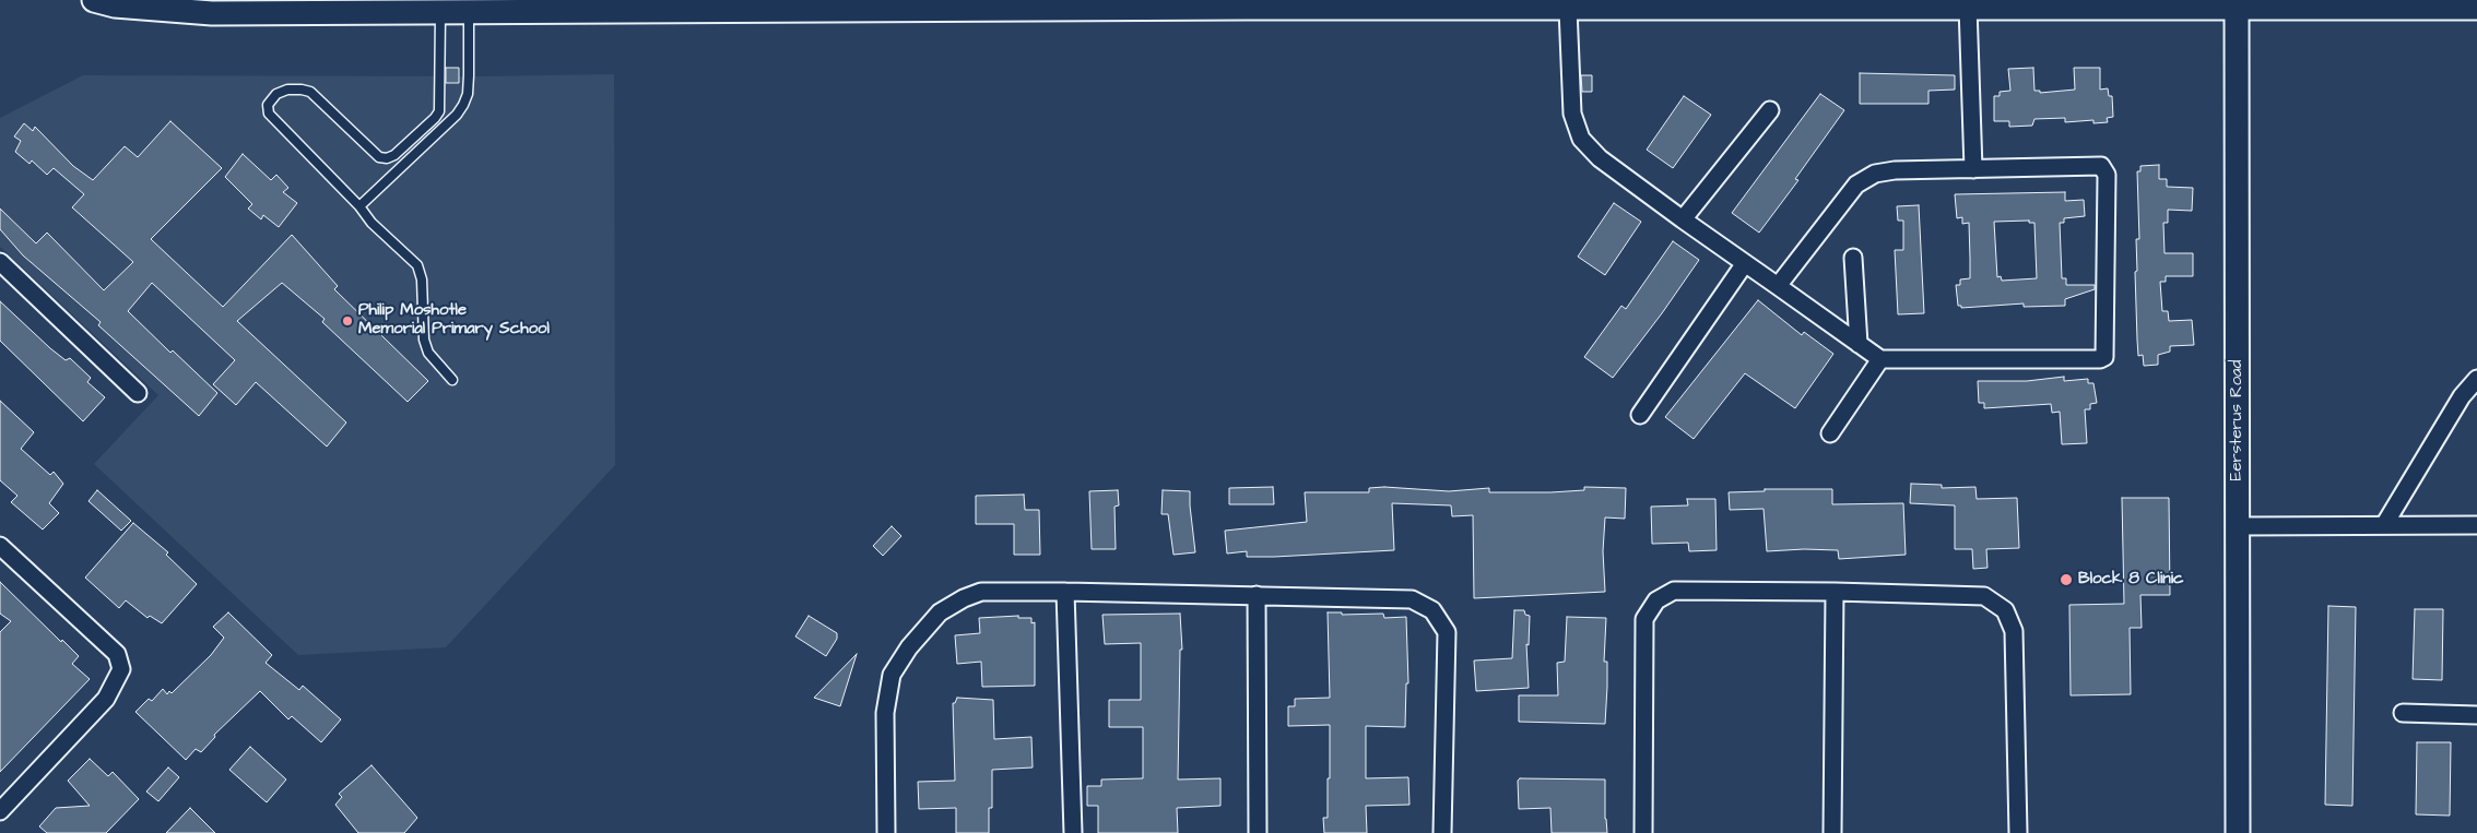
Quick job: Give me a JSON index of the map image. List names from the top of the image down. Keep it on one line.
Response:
{"streets":{"street":["Eersterus Road"]},"places":["Philip Moshotle Memorial Primary School","Block 8 Clinic"]}
